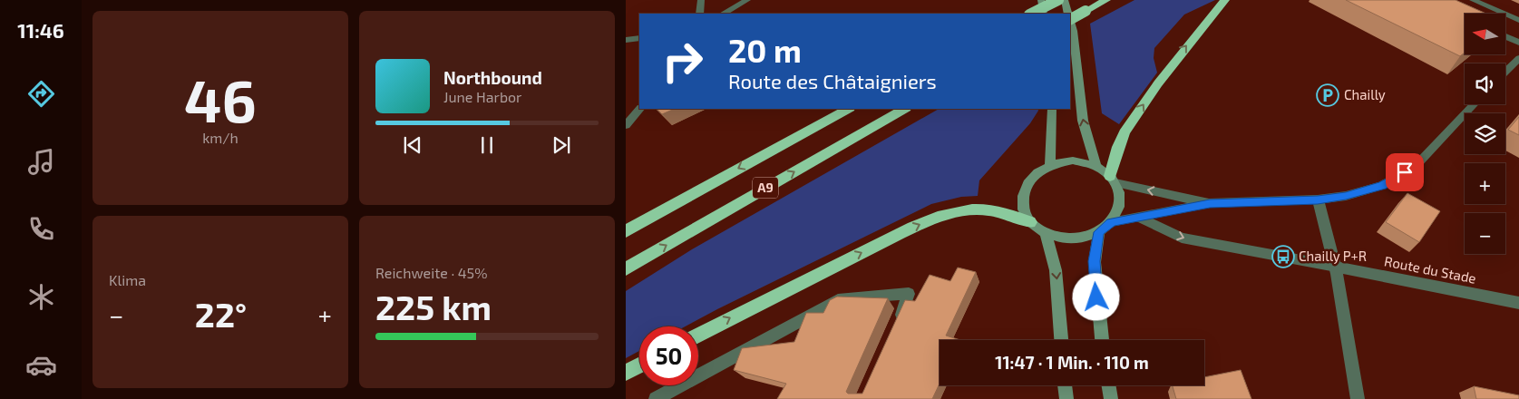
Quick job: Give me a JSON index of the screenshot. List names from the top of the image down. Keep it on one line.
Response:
{"streets":{"highway":["A9"],"street":["Route du Stade"]},"places":{"parking":["Chailly"],"bus stop":["Chailly P+R"]},"north":"left","page":{"tabs":"11:46","tile":[["46","km/h"],"Klima",["Reichweite · 45%","225 km"]],"map_buttons":["+","−"],"turn":["20 m","Route des Châtaigniers"],"song":["Northbound","June Harbor"],"heat":["−","22°","+"],"limit":"50","trip":"11:47 · 1 Min. · 110 m"}}
